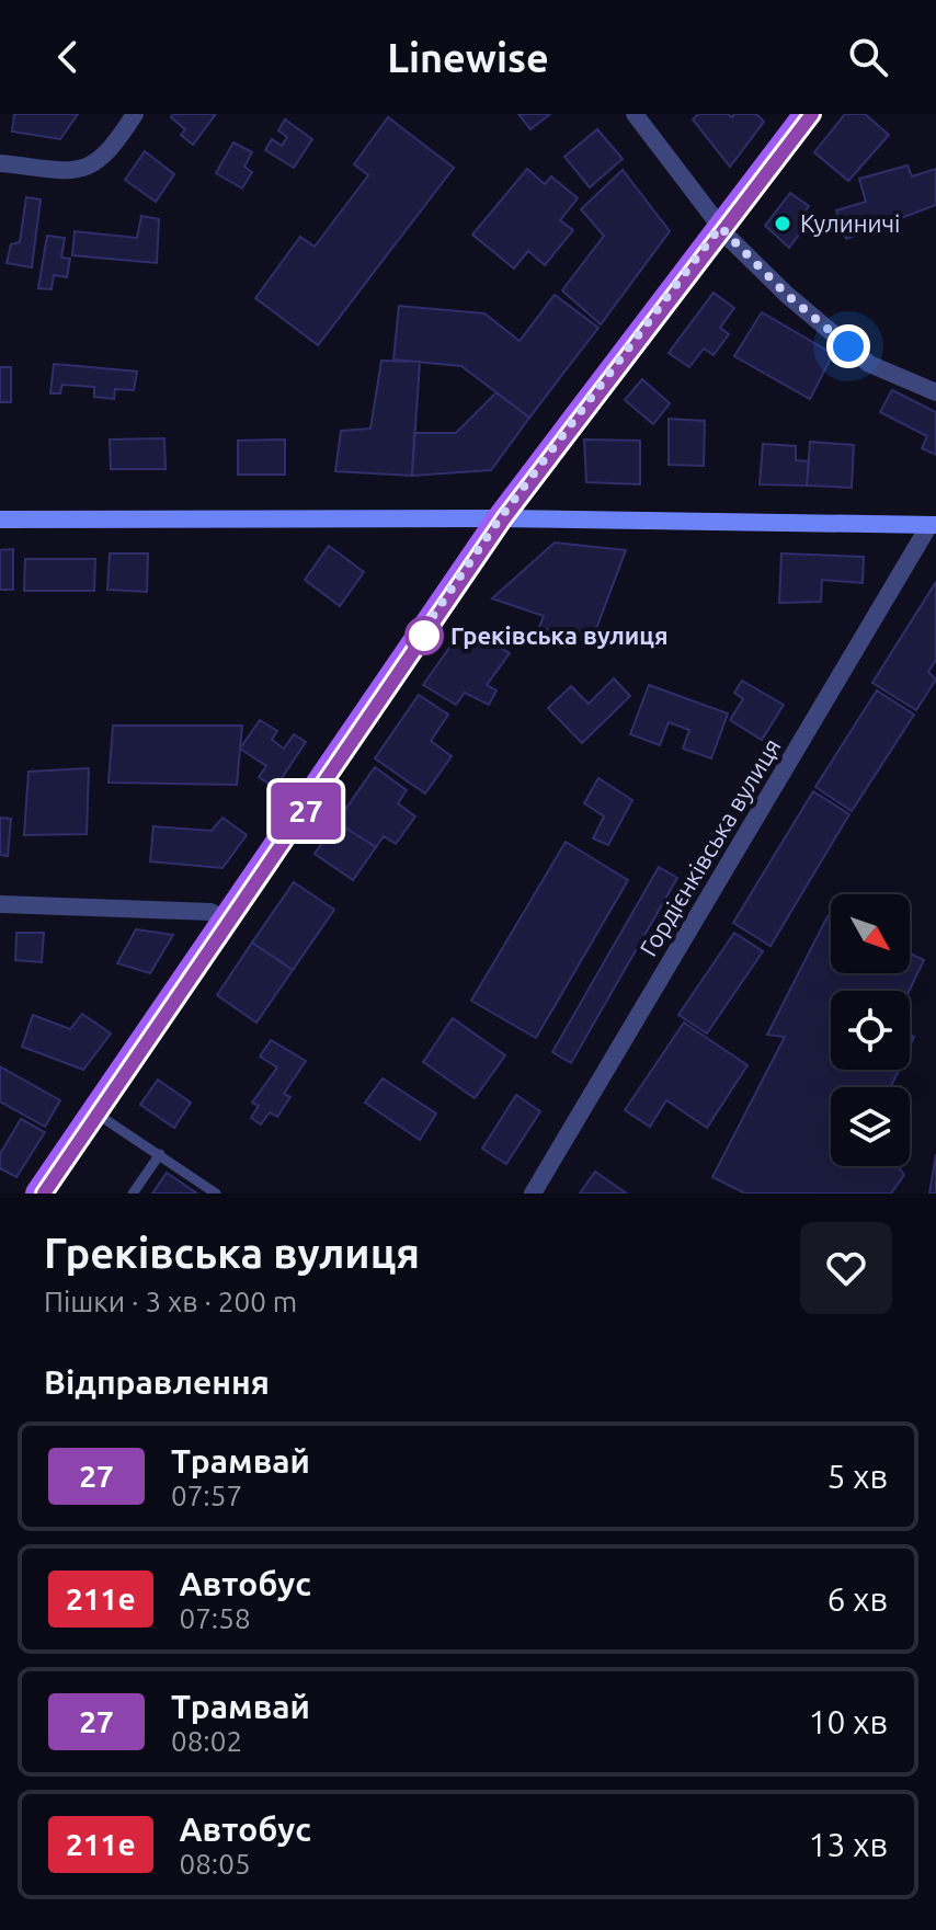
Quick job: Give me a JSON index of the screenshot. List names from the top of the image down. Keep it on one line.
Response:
{"streets":{"street":["Гордієнківська вулиця"]},"places":["Кулиничі","Греківська вулиця"],"lines":["tram line 27"],"north":"bottom right","page":{"header":"Linewise","on_map":"27","heading":[["Греківська вулиця","Пішки · 3 хв · 200 m"],"Відправлення"],"list":[{"mark":"27","name":"Трамвай","note":"07:57","value":"5 хв"},{"mark":"211е","name":"Автобус","note":"07:58","value":"6 хв"},{"mark":"27","name":"Трамвай","note":"08:02","value":"10 хв"},{"mark":"211е","name":"Автобус","note":"08:05","value":"13 хв"}]}}
